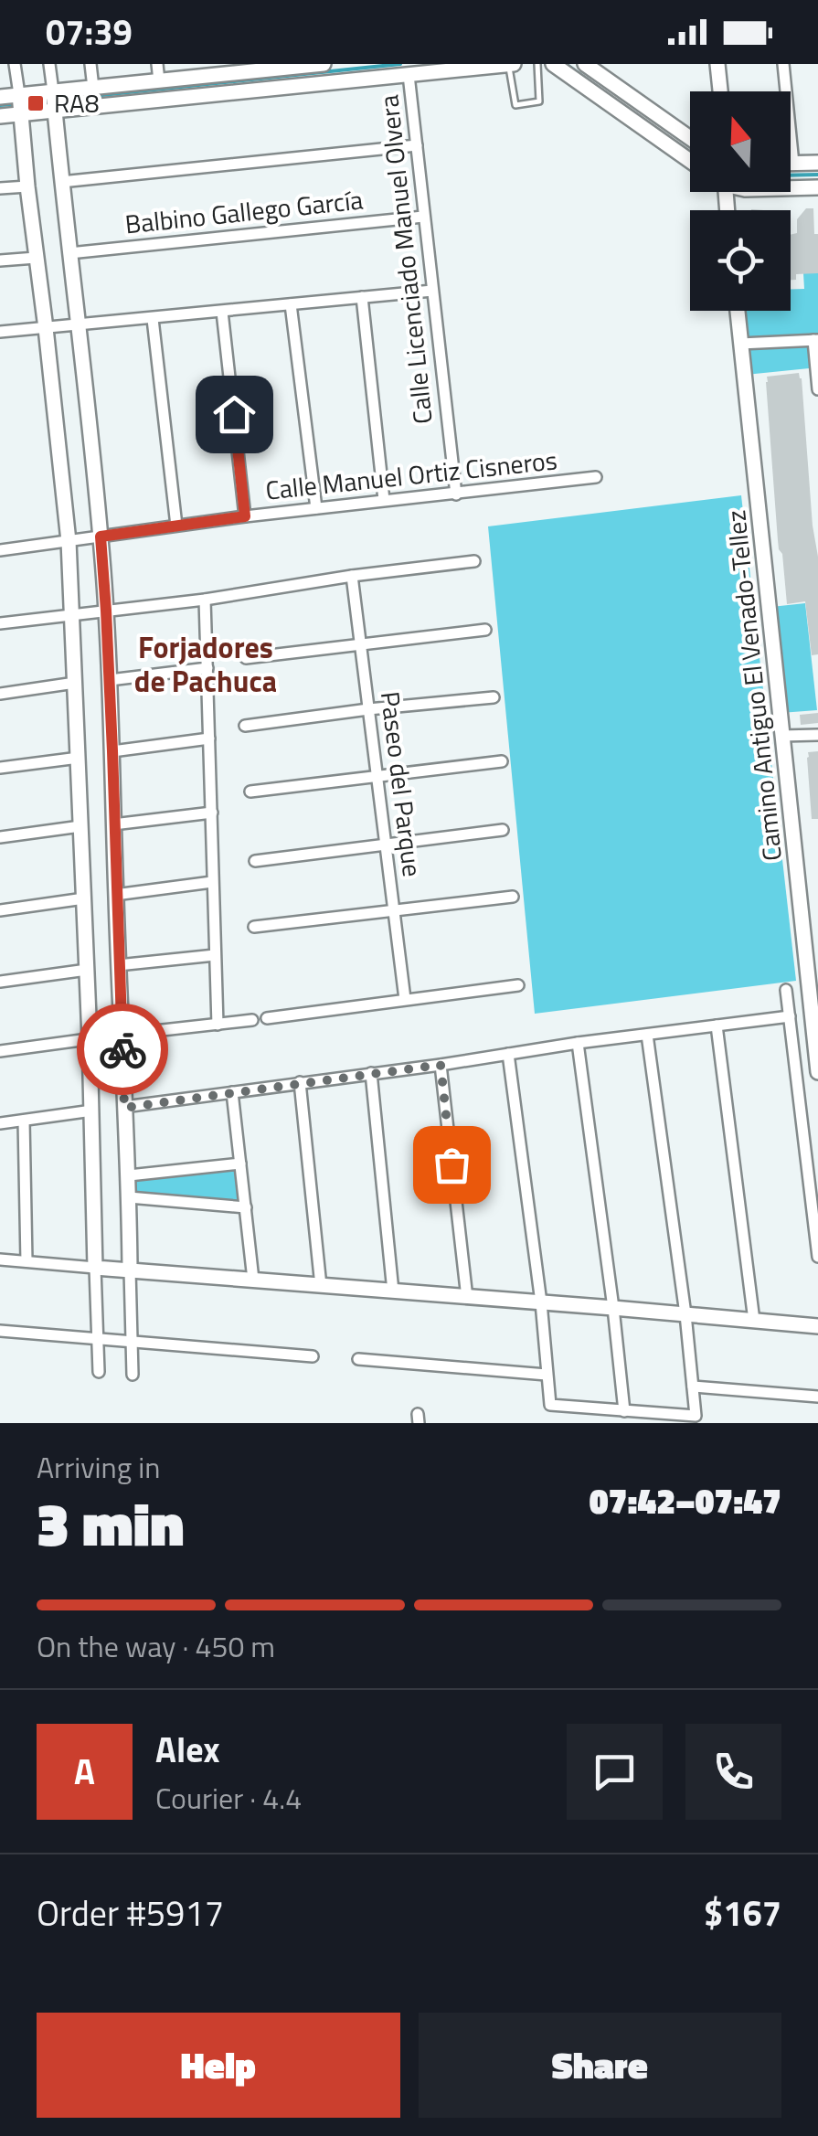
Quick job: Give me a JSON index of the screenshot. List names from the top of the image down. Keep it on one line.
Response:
{"streets":{"street":["Balbino Gallego García","Calle Licenciado Manuel Olvera","Calle Manuel Ortiz Cisneros","Camino Antiguo El Venado-Tellez","Paseo del Parque"]},"crossings":[["Balbino Gallego García","Calle Licenciado Manuel Olvera"],["Calle Licenciado Manuel Olvera","Calle Manuel Ortiz Cisneros"]],"districts":["Forjadores de Pachuca"],"places":{"transit":["RA8"]},"north":"top","page":{"status":"07:39","heading":["3 min","Arriving in","07:42–07:47"],"panel":["Alex","Courier · 4.4","Order #5917","$167"],"bar":"On the way · 450 m","round":"A","buttons":["Help","Share"]}}
